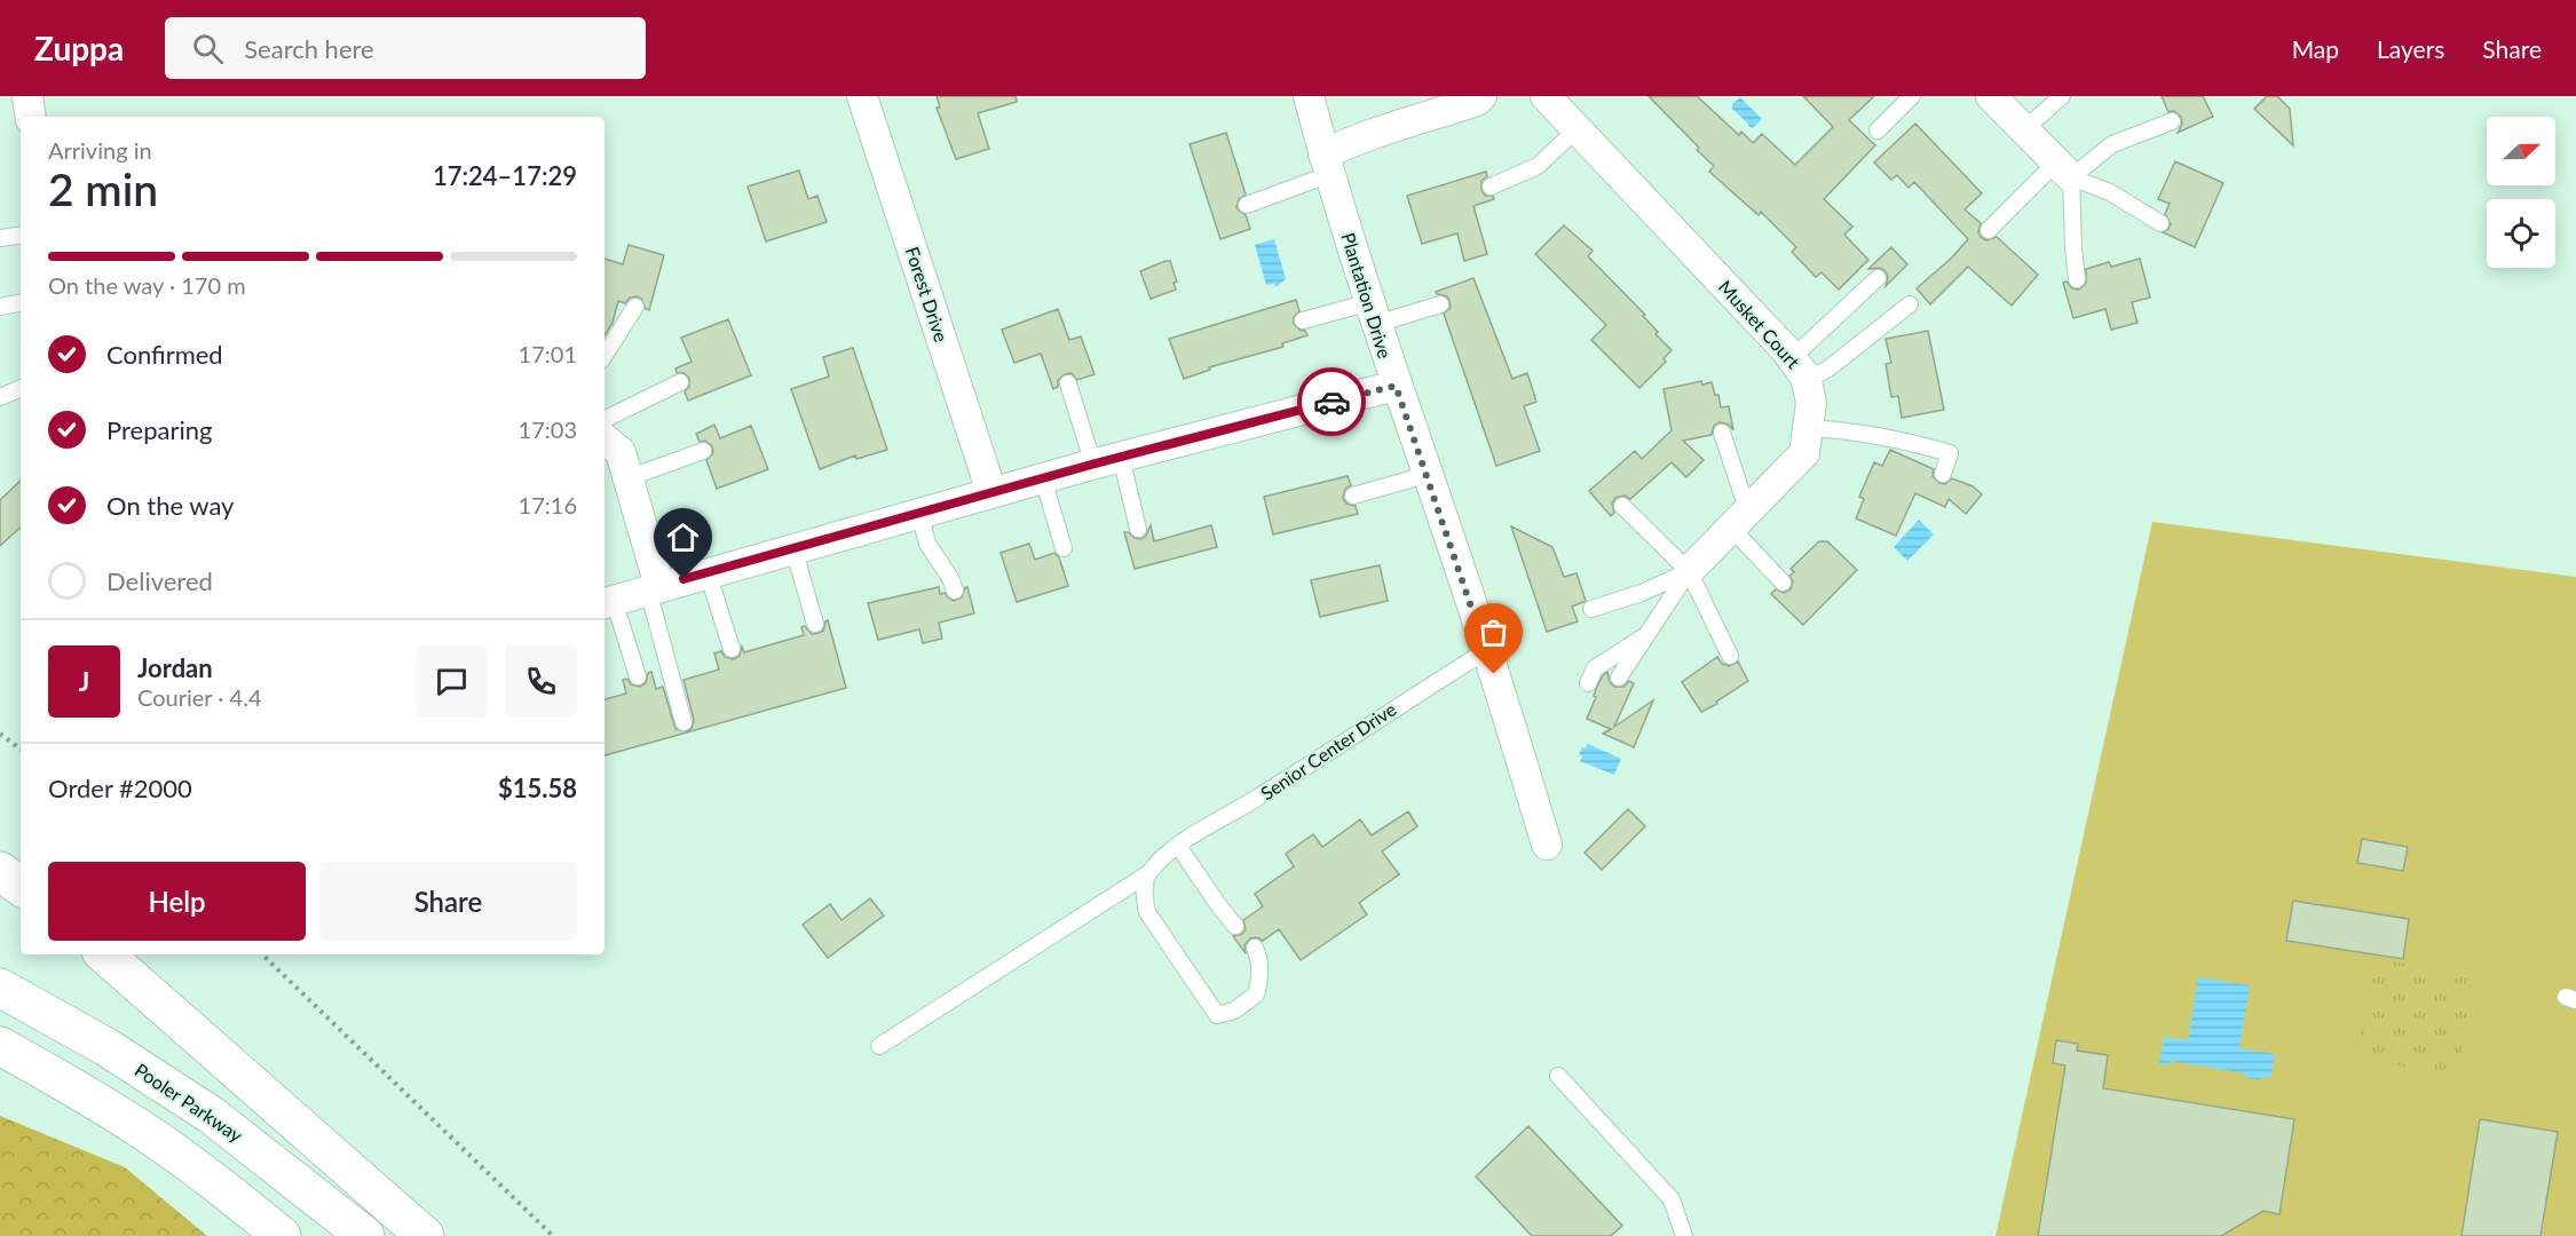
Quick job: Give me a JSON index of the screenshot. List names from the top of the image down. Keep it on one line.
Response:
{"streets":{"main road":["Pooler Parkway"],"street":["Forest Drive","Plantation Drive","Musket Court"],"lane":["Senior Center Drive"]},"crossings":[["Plantation Drive","Senior Center Drive"]],"north":"right","page":{"header":"Zuppa","search":"Search here","nav":["Map","Layers","Share"],"heading":["2 min","Arriving in","17:24–17:29"],"panel":["Jordan","Courier · 4.4","Order #2000","$15.58"],"bar":"On the way · 170 m","list":[["Confirmed","17:01"],["Preparing","17:03"],["On the way","17:16"],"Delivered"],"round":"J","buttons":["Help","Share"]}}
